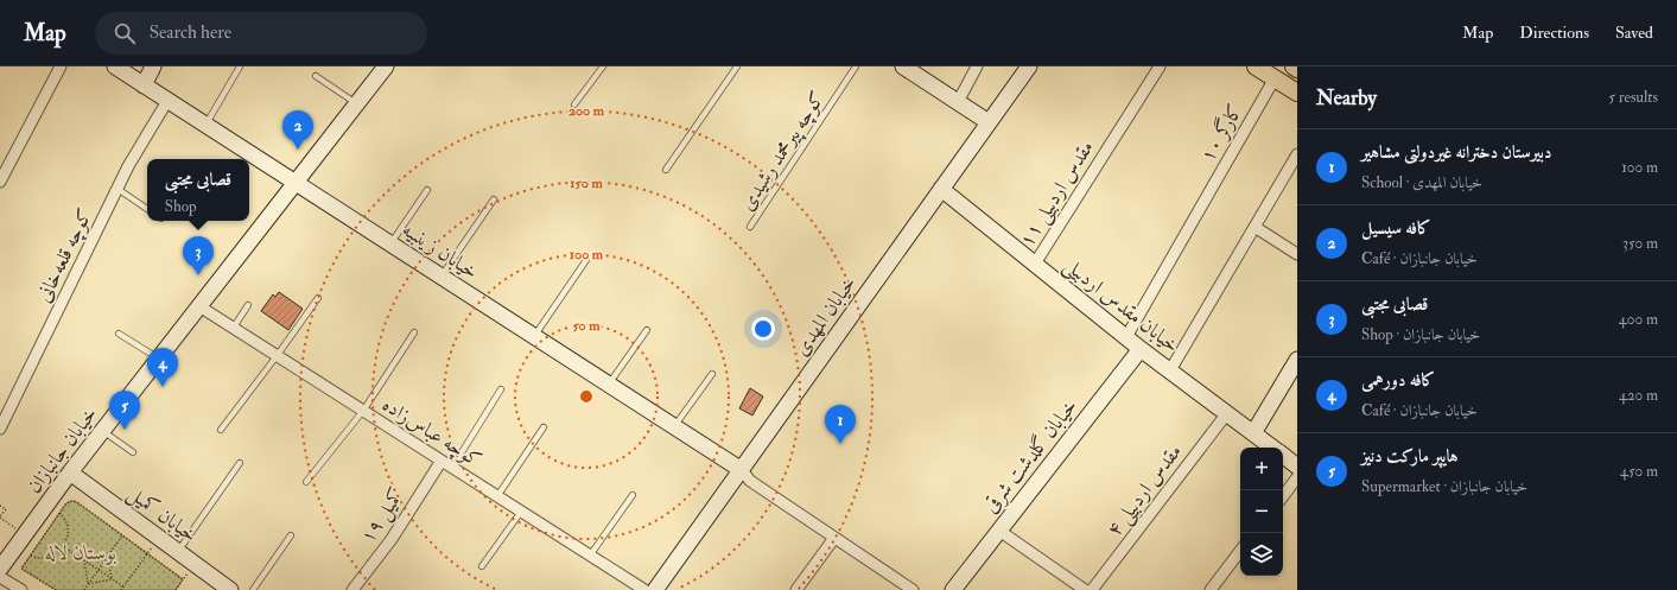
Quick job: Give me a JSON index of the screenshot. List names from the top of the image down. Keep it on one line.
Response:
{"streets":{"street":["کارگر ۱۰","مقدس اردبیلی ۱۱","خیابان زینبیه","کوچه قلعه‌خانی","خیابان مقدس اردبیلی","خیابان المهدی","کوچه عباس‌زاده","خیابان جانبازان","خیابان گلدشت شرقی","مقدس اردبیلی ۴","خیابان کمیل","کمیل ۱۹"],"lane":["کوچه پیرمحمد رشیدی"]},"crossings":[["کارگر ۱۰","خیابان مقدس اردبیلی"],["مقدس اردبیلی ۱۱","خیابان مقدس اردبیلی"],["خیابان زینبیه","کوچه قلعه‌خانی"],["خیابان زینبیه","خیابان المهدی"],["خیابان زینبیه","خیابان جانبازان"],["خیابان مقدس اردبیلی","خیابان المهدی"],["خیابان مقدس اردبیلی","خیابان گلدشت شرقی"],["خیابان مقدس اردبیلی","مقدس اردبیلی ۴"],["کوچه عباس‌زاده","خیابان جانبازان"],["کوچه عباس‌زاده","کمیل ۱۹"],["خیابان جانبازان","خیابان کمیل"]],"parks":["بوستان لاله"],"page":{"header":"Map","search":"Search here","nav":["Map","Directions","Saved"],"heading":["Nearby","5 results"],"pins":["2","3","4","5","1"],"list":[{"mark":"1","name":"دبیرستان دخترانه غیردولتی مشاهیر","note":"School · خیابان المهدی","value":"100 m"},{"mark":"2","name":"کافه سیسیل","note":"Café · خیابان جانبازان","value":"350 m"},{"mark":"3","name":"قصابی مجتبی","note":"Shop · خیابان جانبازان","value":"400 m"},{"mark":"4","name":"کافه دورهمی","note":"Café · خیابان جانبازان","value":"420 m"},{"mark":"5","name":"هایپر مارکت دنیز","note":"Supermarket · خیابان جانبازان","value":"450 m"}],"popup":["قصابی مجتبی","Shop"],"map_buttons":["+","−"]},"rings":["200 m","150 m","100 m","50 m"]}
